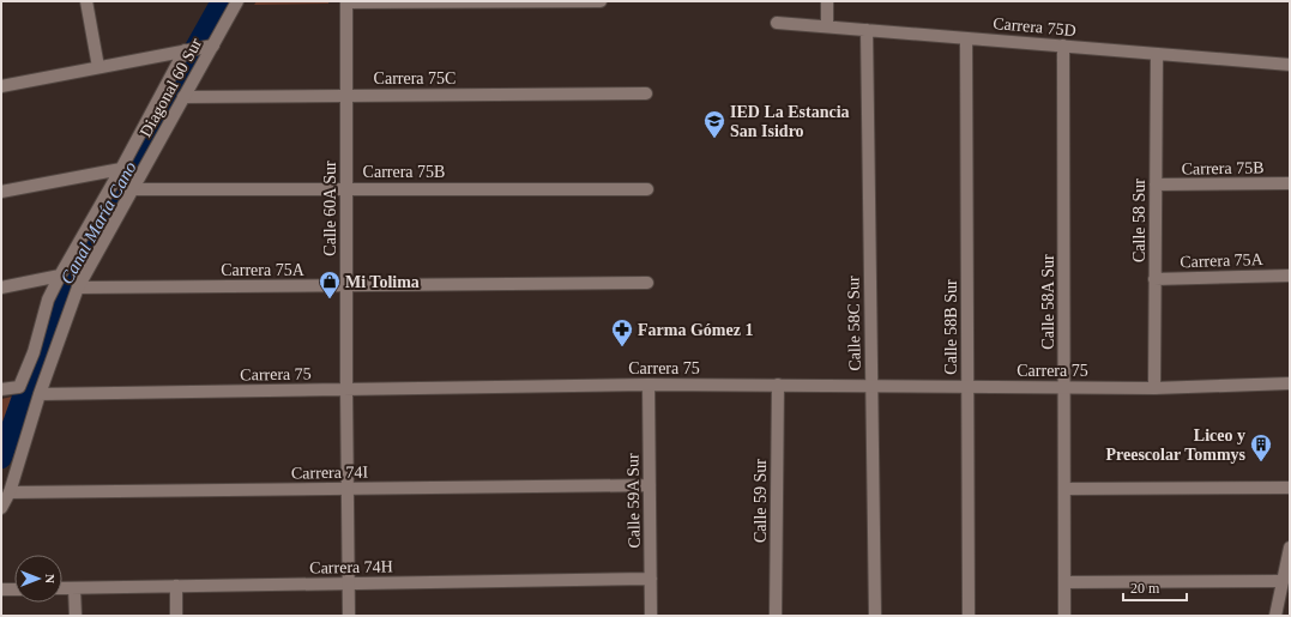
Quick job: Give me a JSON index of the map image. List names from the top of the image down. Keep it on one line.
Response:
{"streets":{"street":["Carrera 75D","Carrera 75C","Diagonal 60 Sur","Carrera 75B","Calle 60A Sur","Calle 58 Sur","Carrera 75A","Calle 58A Sur","Calle 58C Sur","Calle 58B Sur","Carrera 75","Carrera 74I","Calle 59A Sur","Calle 59 Sur","Carrera 74H"]},"crossings":[["Carrera 75D","Calle 58 Sur"],["Carrera 75D","Calle 58A Sur"],["Carrera 75D","Calle 58C Sur"],["Carrera 75D","Calle 58B Sur"],["Carrera 75C","Diagonal 60 Sur"],["Carrera 75C","Calle 60A Sur"],["Diagonal 60 Sur","Carrera 75B"],["Diagonal 60 Sur","Carrera 75A"],["Diagonal 60 Sur","Carrera 75"],["Diagonal 60 Sur","Carrera 74I"],["Carrera 75B","Calle 60A Sur"],["Carrera 75B","Calle 58 Sur"],["Calle 60A Sur","Carrera 75A"],["Calle 60A Sur","Carrera 75"],["Calle 60A Sur","Carrera 74I"],["Calle 60A Sur","Carrera 74H"],["Calle 58 Sur","Carrera 75A"],["Calle 58 Sur","Carrera 75"],["Calle 58A Sur","Carrera 75"],["Calle 58C Sur","Carrera 75"],["Calle 58B Sur","Carrera 75"],["Carrera 75","Calle 59A Sur"],["Carrera 75","Calle 59 Sur"],["Carrera 74I","Calle 59A Sur"],["Calle 59A Sur","Carrera 74H"]],"water":["Canal María Cano"],"places":{"school or university":["IED La Estancia San Isidro"],"shop":["Mi Tolima"],"pharmacy":["Farma Gómez 1"],"building":["Liceo y Preescolar Tommys"]},"scale_bar":"20 m","north":"right"}
